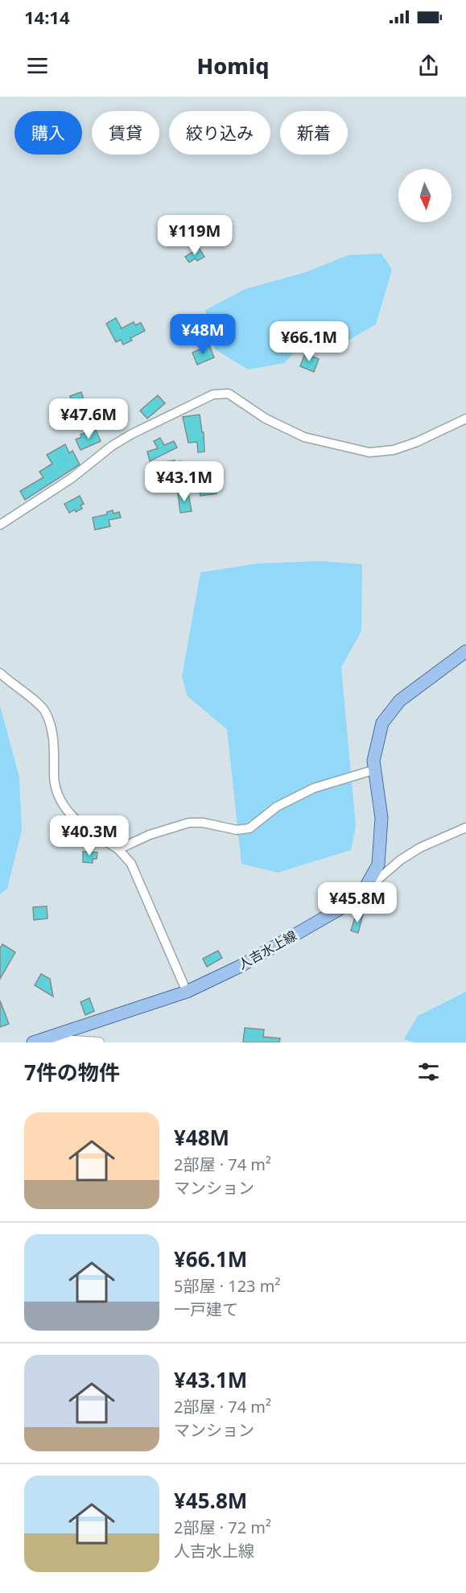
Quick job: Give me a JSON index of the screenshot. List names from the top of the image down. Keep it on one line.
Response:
{"streets":{"main road":["人吉水上線"]},"north":"bottom","page":{"status":"14:14","header":"Homiq","chip":["購入","賃貸","絞り込み","新着"],"price":["¥119M","¥48M","¥66.1M","¥47.6M","¥43.1M","¥40.3M","¥45.8M"],"heading":"7件の物件","list":[{"name":"¥48M","note":"2部屋 · 74 m² · マンション"},{"name":"¥66.1M","note":"5部屋 · 123 m² · 一戸建て"},{"name":"¥43.1M","note":"2部屋 · 74 m² · マンション"},{"name":"¥45.8M","note":"2部屋 · 72 m² · 人吉水上線"}]}}
